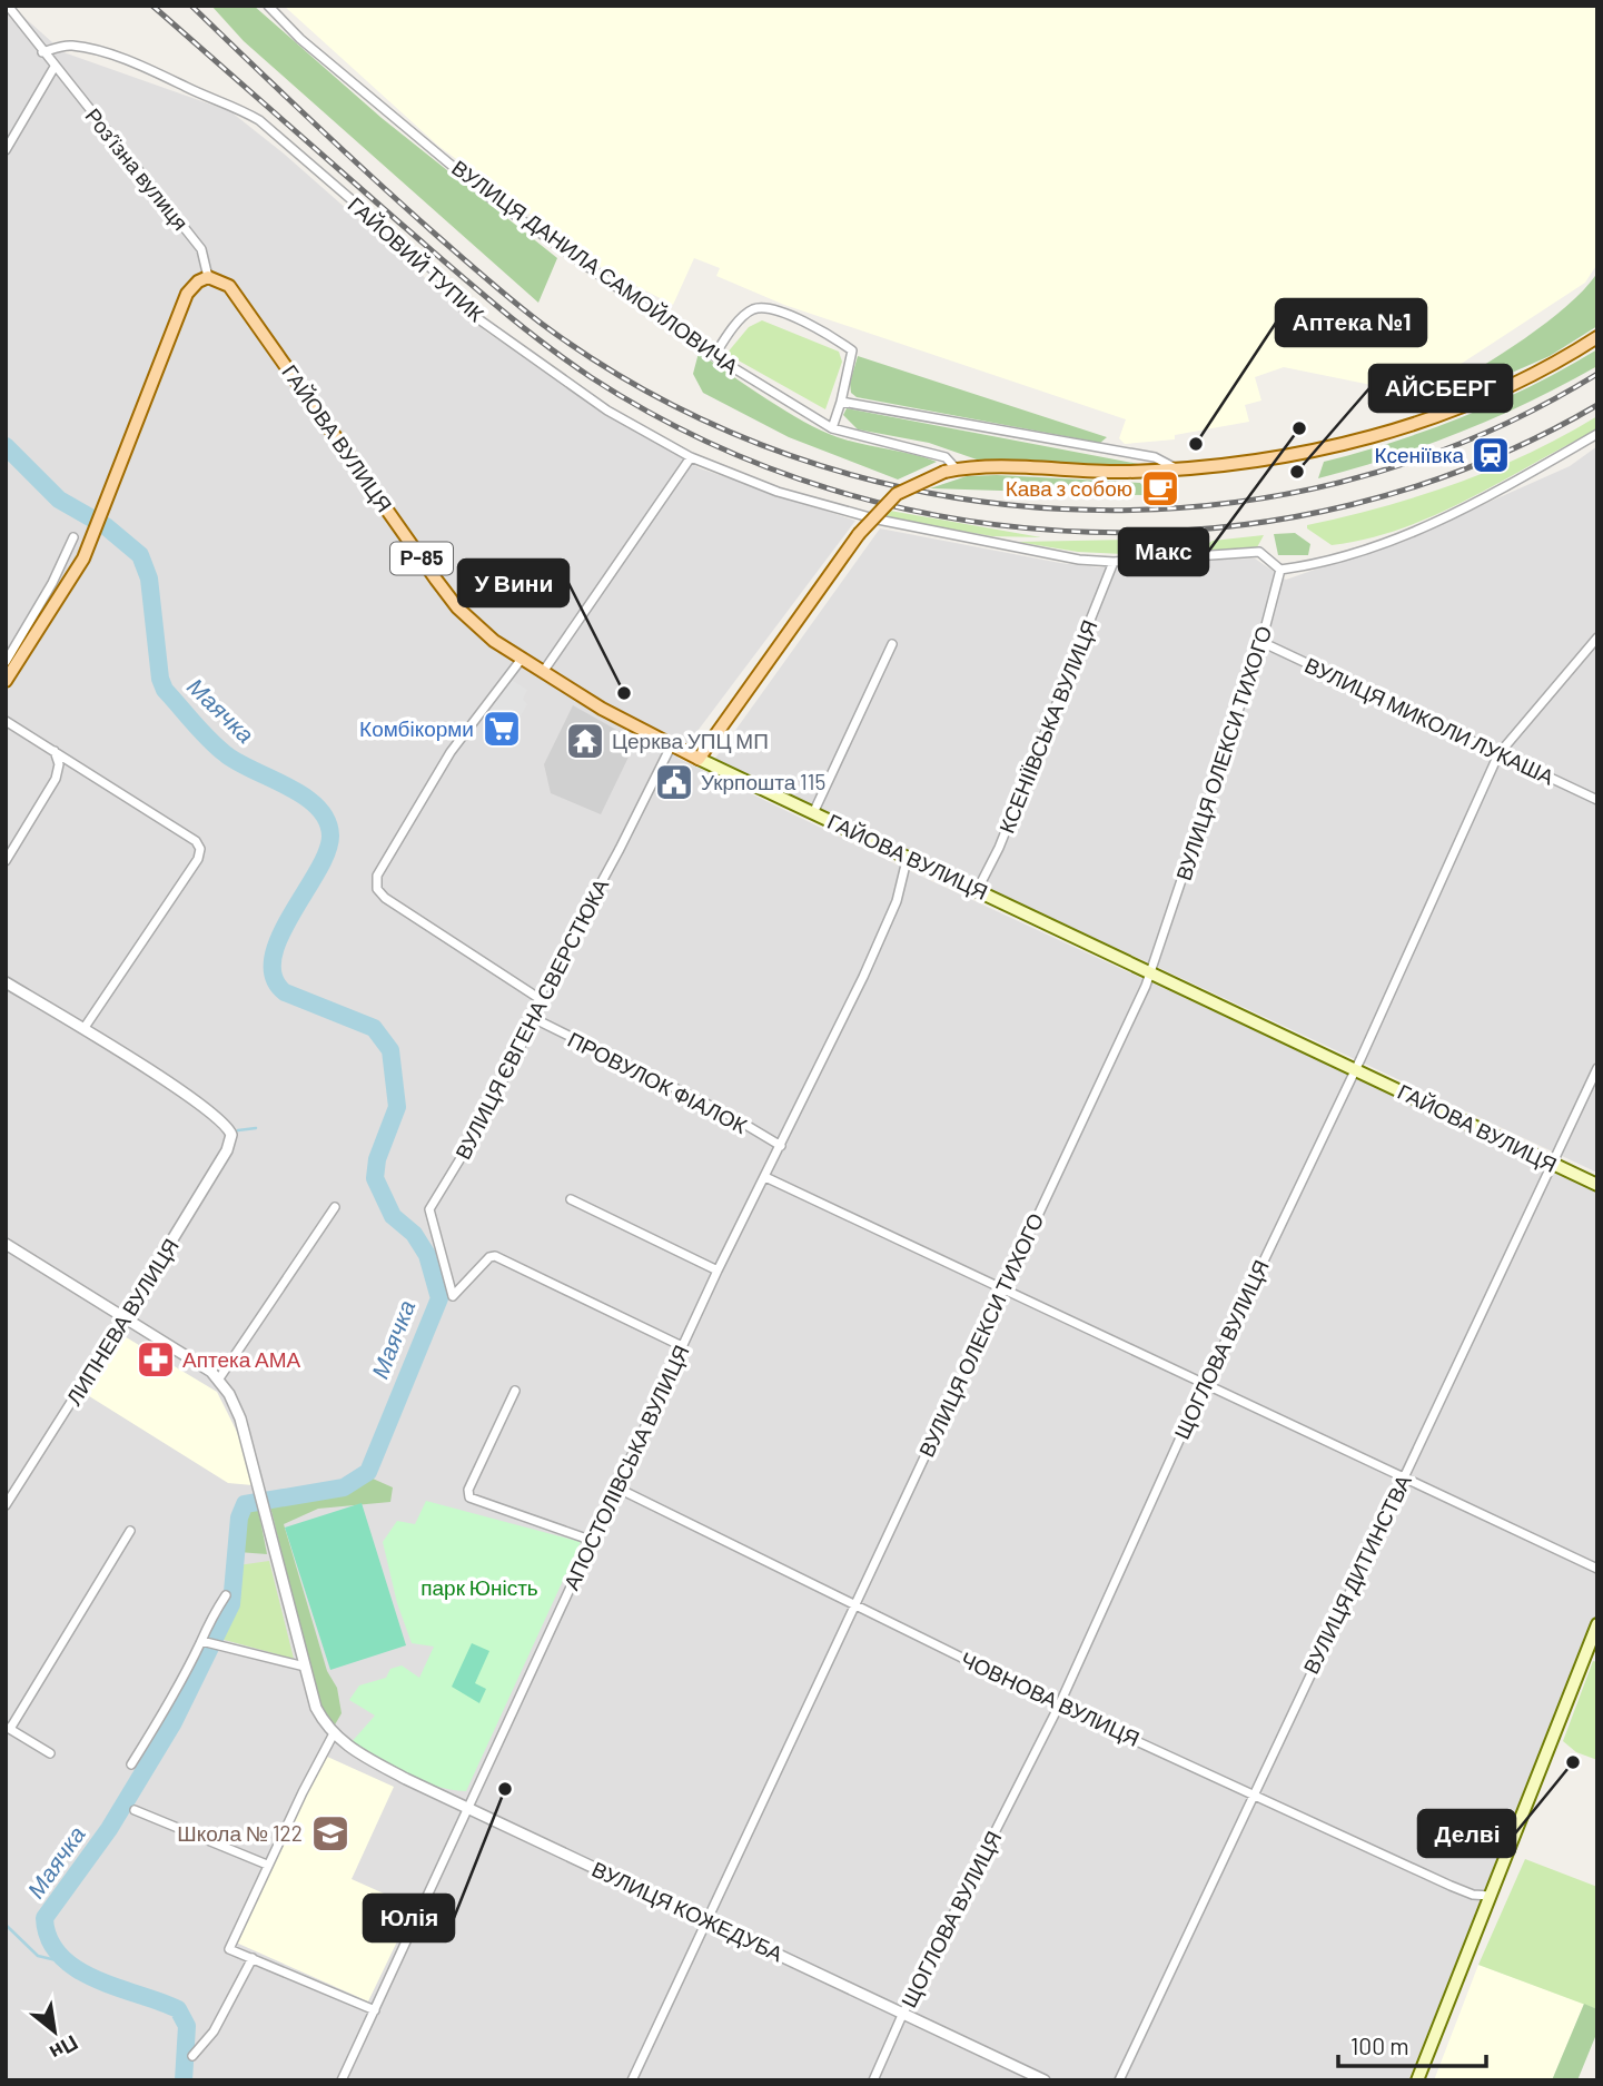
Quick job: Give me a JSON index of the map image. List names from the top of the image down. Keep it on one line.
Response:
{"streets":{"main road":["ГАЙОВА ВУЛИЦЯ","Р-85"],"street":["Розʼїзна вулиця","ГАЙОВИЙ ТУПИК","ВУЛИЦЯ ДАНИЛА САМОЙЛОВИЧА","ВУЛИЦЯ МИКОЛИ ЛУКАША","КСЕНІЇВСЬКА ВУЛИЦЯ","ВУЛИЦЯ ОЛЕКСИ ТИХОГО","ВУЛИЦЯ ЄВГЕНА СВЕРСТЮКА","ПРОВУЛОК ФІАЛОК","ЛИПНЕВА ВУЛИЦЯ","ЩОГЛОВА ВУЛИЦЯ","АПОСТОЛІВСЬКА ВУЛИЦЯ","ВУЛИЦЯ ДИТИНСТВА","ЧОВНОВА ВУЛИЦЯ","ВУЛИЦЯ КОЖЕДУБА"]},"crossings":[["Розʼїзна вулиця","ГАЙОВИЙ ТУПИК"],["Розʼїзна вулиця","ГАЙОВА ВУЛИЦЯ"],["ГАЙОВИЙ ТУПИК","КСЕНІЇВСЬКА ВУЛИЦЯ"],["ГАЙОВИЙ ТУПИК","ВУЛИЦЯ ОЛЕКСИ ТИХОГО"],["ГАЙОВА ВУЛИЦЯ","КСЕНІЇВСЬКА ВУЛИЦЯ"],["ГАЙОВА ВУЛИЦЯ","ВУЛИЦЯ ОЛЕКСИ ТИХОГО"],["ГАЙОВА ВУЛИЦЯ","ВУЛИЦЯ ЄВГЕНА СВЕРСТЮКА"],["ГАЙОВА ВУЛИЦЯ","ЩОГЛОВА ВУЛИЦЯ"],["ГАЙОВА ВУЛИЦЯ","АПОСТОЛІВСЬКА ВУЛИЦЯ"],["ГАЙОВА ВУЛИЦЯ","ВУЛИЦЯ ДИТИНСТВА"],["ВУЛИЦЯ МИКОЛИ ЛУКАША","ВУЛИЦЯ ОЛЕКСИ ТИХОГО"],["ВУЛИЦЯ МИКОЛИ ЛУКАША","ЩОГЛОВА ВУЛИЦЯ"],["ВУЛИЦЯ ОЛЕКСИ ТИХОГО","ЧОВНОВА ВУЛИЦЯ"],["ВУЛИЦЯ ОЛЕКСИ ТИХОГО","ВУЛИЦЯ КОЖЕДУБА"],["ВУЛИЦЯ ЄВГЕНА СВЕРСТЮКА","ПРОВУЛОК ФІАЛОК"],["ВУЛИЦЯ ЄВГЕНА СВЕРСТЮКА","АПОСТОЛІВСЬКА ВУЛИЦЯ"],["ПРОВУЛОК ФІАЛОК","АПОСТОЛІВСЬКА ВУЛИЦЯ"],["ЩОГЛОВА ВУЛИЦЯ","ЧОВНОВА ВУЛИЦЯ"],["ЩОГЛОВА ВУЛИЦЯ","ВУЛИЦЯ КОЖЕДУБА"],["АПОСТОЛІВСЬКА ВУЛИЦЯ","ЧОВНОВА ВУЛИЦЯ"],["АПОСТОЛІВСЬКА ВУЛИЦЯ","ВУЛИЦЯ КОЖЕДУБА"],["ВУЛИЦЯ ДИТИНСТВА","ЧОВНОВА ВУЛИЦЯ"]],"water":["Маячка"],"parks":["парк Юність"],"places":{"other":["Макс","Аптека №1","АЙСБЕРГ","У Вини","Делві","Юлія"],"station":["Ксеніївка"],"cafe":["Кава з собою"],"supermarket":["Комбікорми"],"temple":["Церква УПЦ МП"],"public building":["Укрпошта 115"],"pharmacy":["Аптека АМА"],"school or university":["Школа № 122"]},"scale_bar":"100 m","north":"bottom right"}
